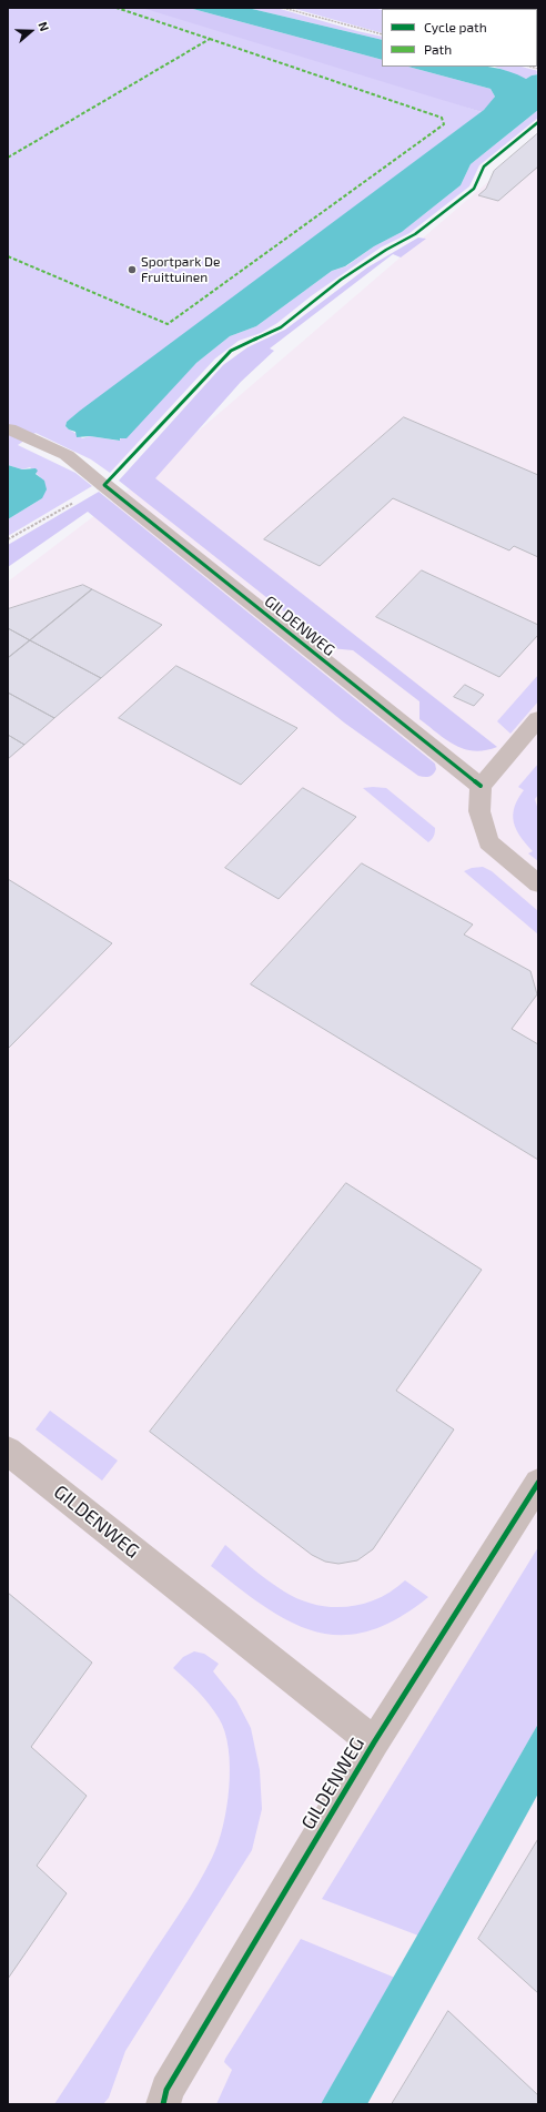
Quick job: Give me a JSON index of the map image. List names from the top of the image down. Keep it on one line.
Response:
{"streets":{"street":["GILDENWEG"]},"places":["Sportpark De Fruittuinen"],"legend":["Cycle path","Path"],"north":"right"}
